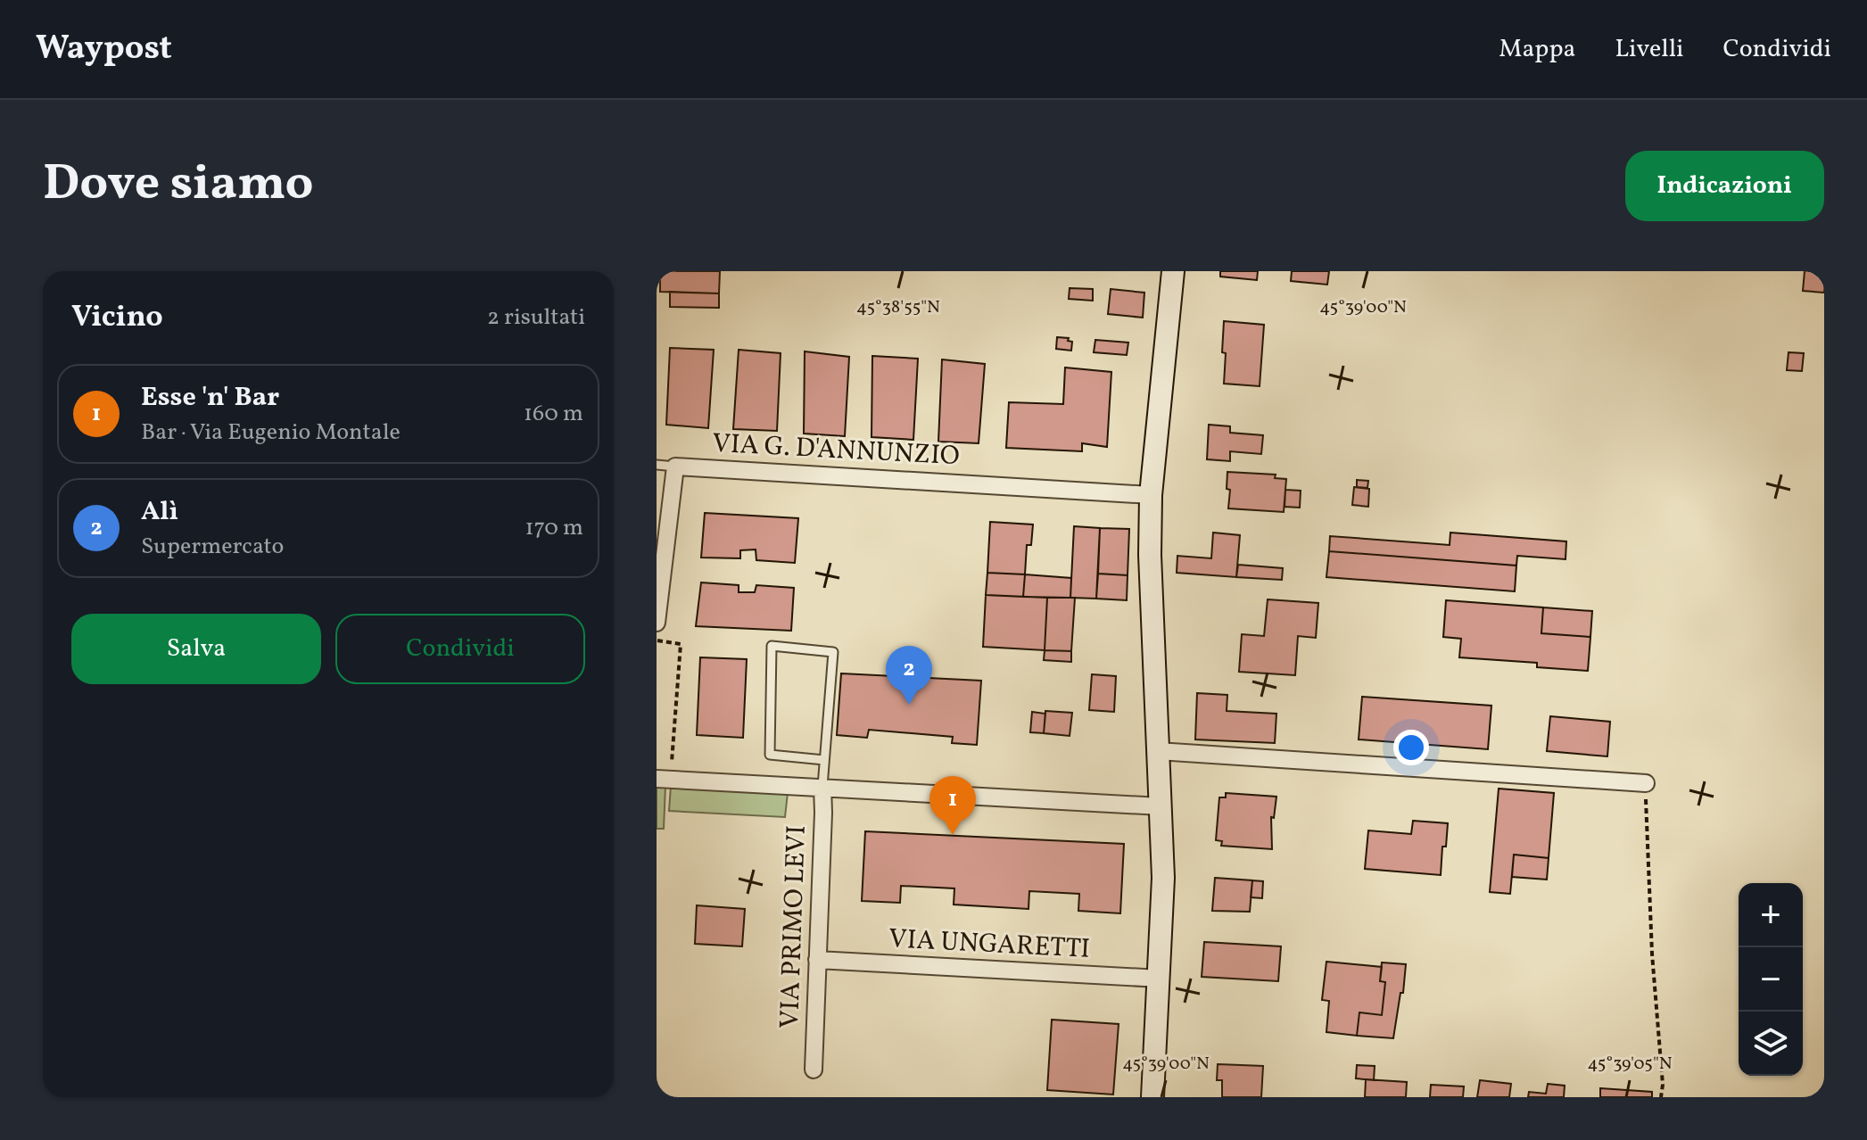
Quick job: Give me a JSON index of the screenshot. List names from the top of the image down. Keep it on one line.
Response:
{"streets":{"street":["VIA G. D'ANNUNZIO","VIA PRIMO LEVI","VIA UNGARETTI"]},"crossings":[["VIA PRIMO LEVI","VIA UNGARETTI"]],"page":{"header":"Waypost","nav":["Mappa","Livelli","Condividi"],"title":"Dove siamo","buttons":["Indicazioni",["Salva","Condividi"]],"heading":["Vicino","2 risultati"],"list":[{"mark":"1","name":"Esse 'n' Bar","note":"Bar · Via Eugenio Montale","value":"160 m"},{"mark":"2","name":"Alì","note":"Supermercato","value":"170 m"}],"pins":["2","1"],"map_buttons":["+","−"]},"coordinates":["45°38'55\"N","45°39'00\"N","45°39'05\"N"]}
